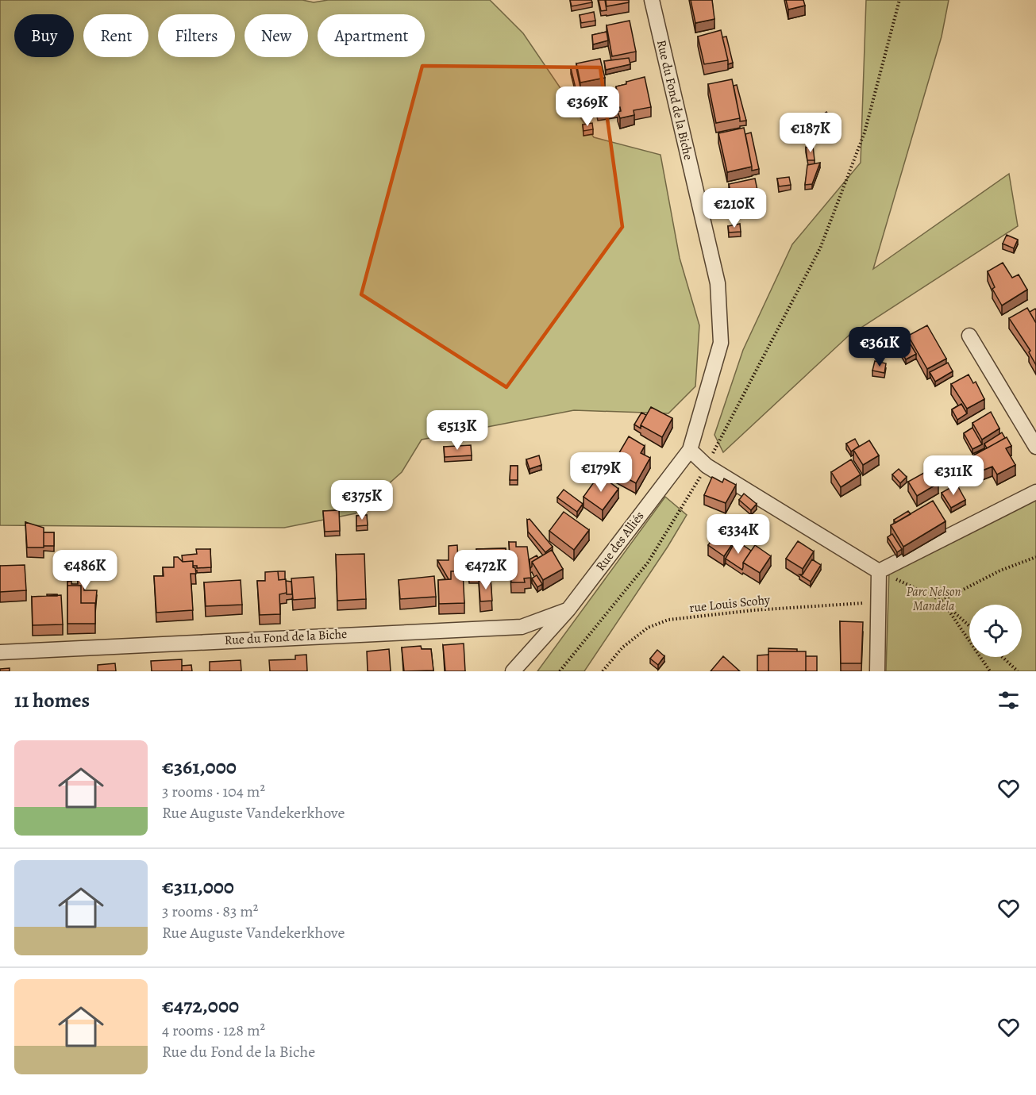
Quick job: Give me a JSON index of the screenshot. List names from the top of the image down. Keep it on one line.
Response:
{"streets":{"street":["Rue du Fond de la Biche","Rue des Alliés"],"path":["rue Louis Scohy"]},"crossings":[["Rue du Fond de la Biche","Rue des Alliés"]],"parks":["Parc Nelson Mandela"],"page":{"chip":["Buy","Rent","Filters","New","Apartment"],"price":["€369K","€187K","€210K","€361K","€513K","€179K","€311K","€375K","€334K","€486K","€472K"],"heading":"11 homes","list":[{"name":"€361,000","note":"3 rooms · 104 m² · Rue Auguste Vandekerkhove"},{"name":"€311,000","note":"3 rooms · 83 m² · Rue Auguste Vandekerkhove"},{"name":"€472,000","note":"4 rooms · 128 m² · Rue du Fond de la Biche"}]}}
